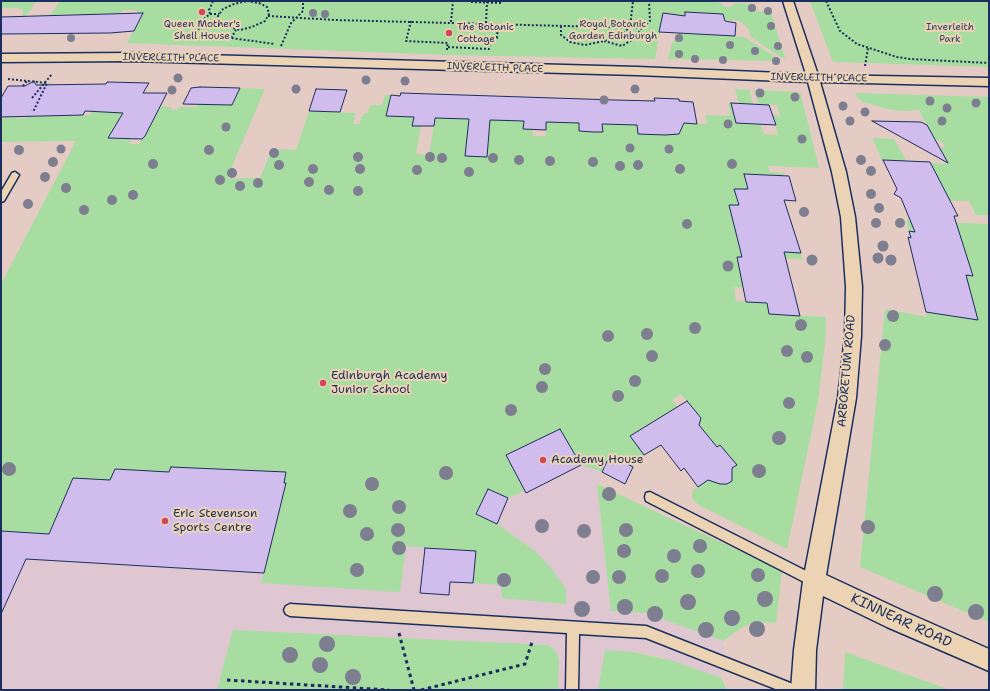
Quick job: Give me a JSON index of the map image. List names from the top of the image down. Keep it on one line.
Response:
{"streets":{"street":["INVERLEITH PLACE","ARBORETUM ROAD","KINNEAR ROAD"]},"crossings":[["INVERLEITH PLACE","ARBORETUM ROAD"],["ARBORETUM ROAD","KINNEAR ROAD"]],"parks":["Royal Botanic Garden Edinburgh","Inverleith Park"],"places":["Queen Mother's Shell House","The Botanic Cottage","Edinburgh Academy Junior School","Academy House","Eric Stevenson Sports Centre"]}
